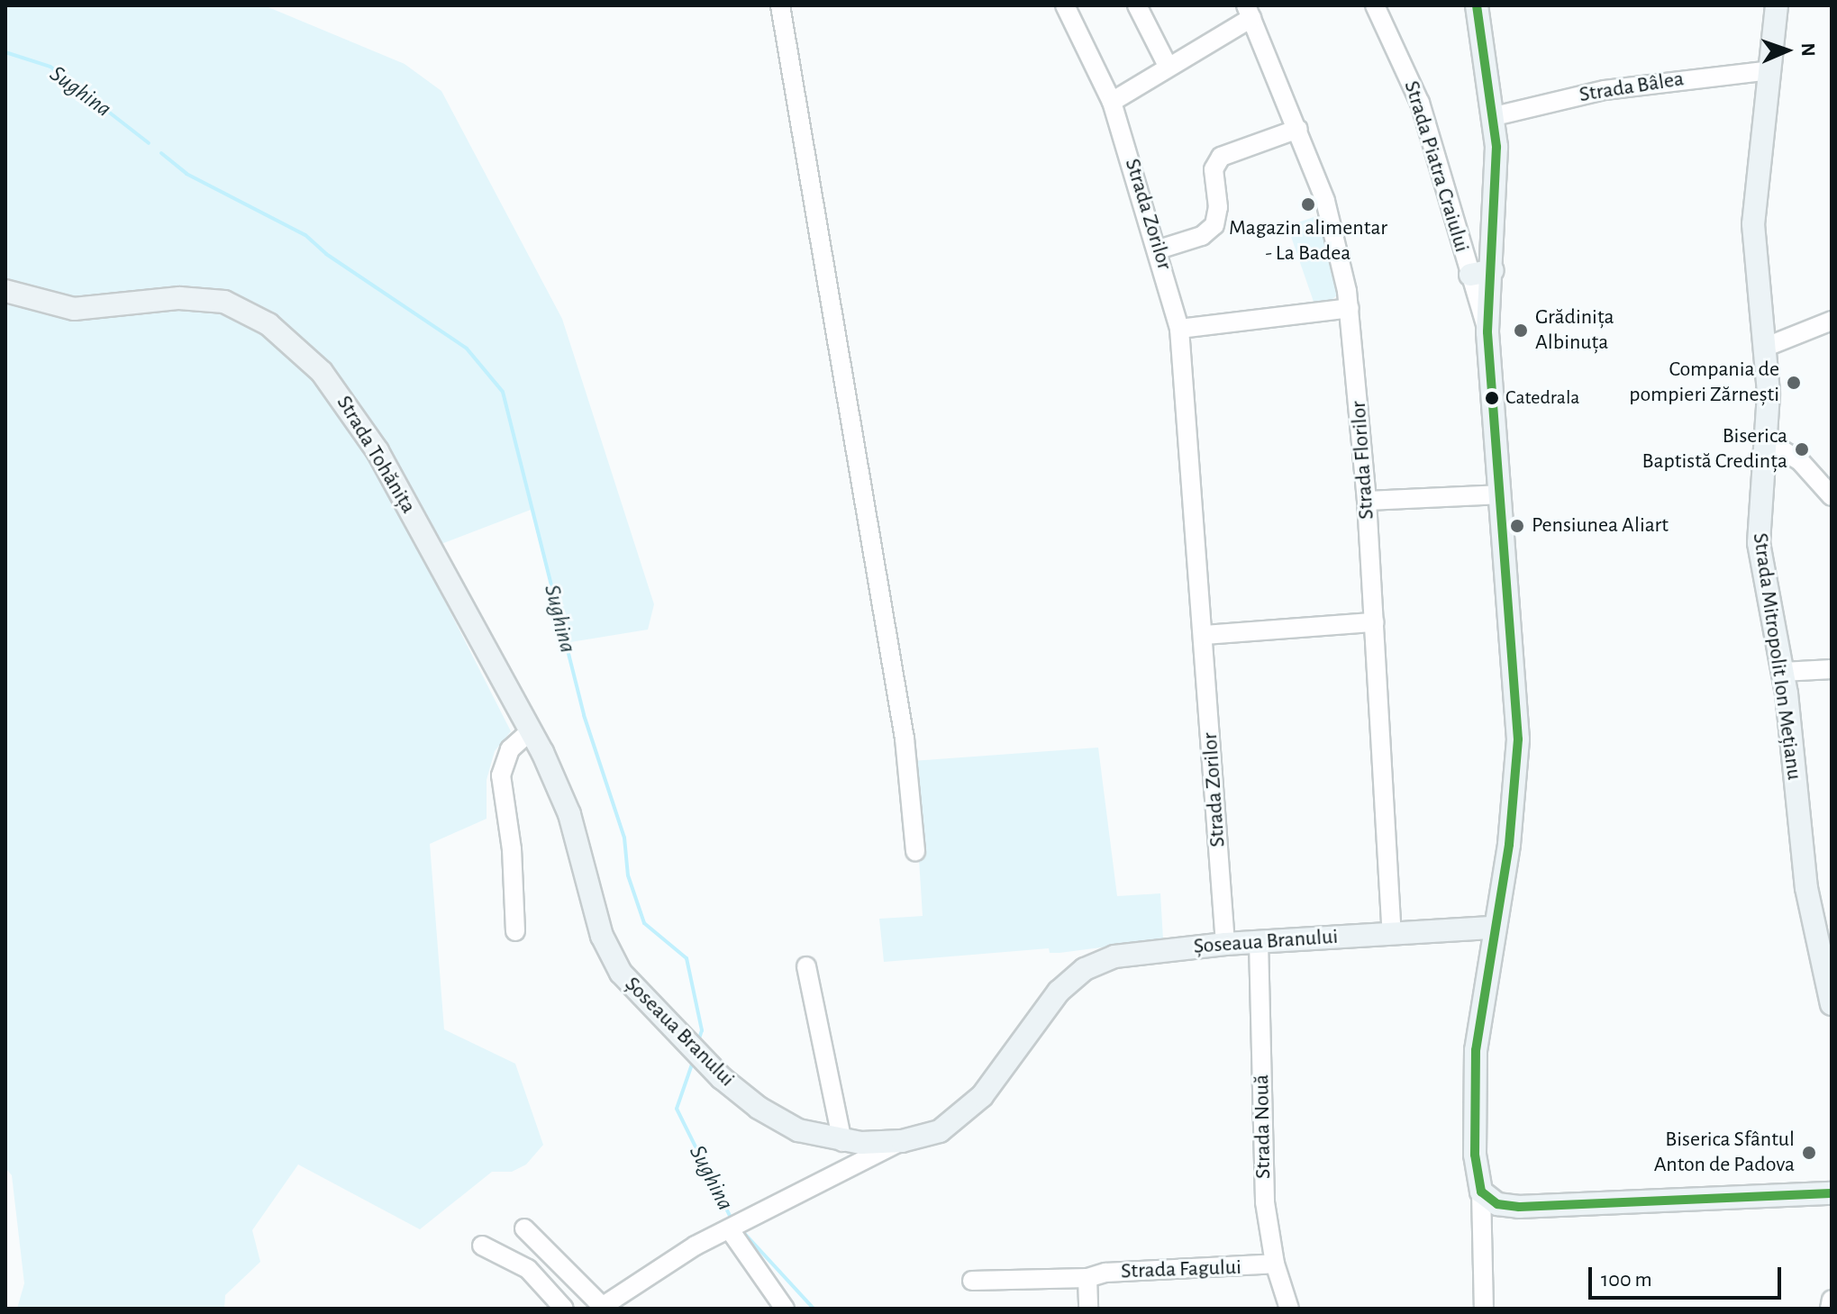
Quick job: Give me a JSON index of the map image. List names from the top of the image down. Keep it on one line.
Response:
{"streets":{"main road":["Strada Tohănița","Strada Mitropolit Ion Mețianu","Șoseaua Branului"],"street":["Strada Bâlea","Strada Piatra Craiului","Strada Zorilor","Strada Florilor","Strada Nouă","Strada Fagului"]},"crossings":[["Strada Bâlea","Strada Mitropolit Ion Mețianu"],["Strada Zorilor","Șoseaua Branului"],["Strada Tohănița","Șoseaua Branului"],["Strada Florilor","Șoseaua Branului"],["Șoseaua Branului","Strada Nouă"],["Strada Nouă","Strada Fagului"]],"water":["Sughina"],"places":["Magazin alimentar - La Badea","Grădinița Albinuța","Compania de pompieri Zărnești","Catedrala","Biserica Baptistă Credința","Pensiunea Aliart","Biserica Sfântul Anton de Padova"],"scale_bar":"100 m","north":"right"}
